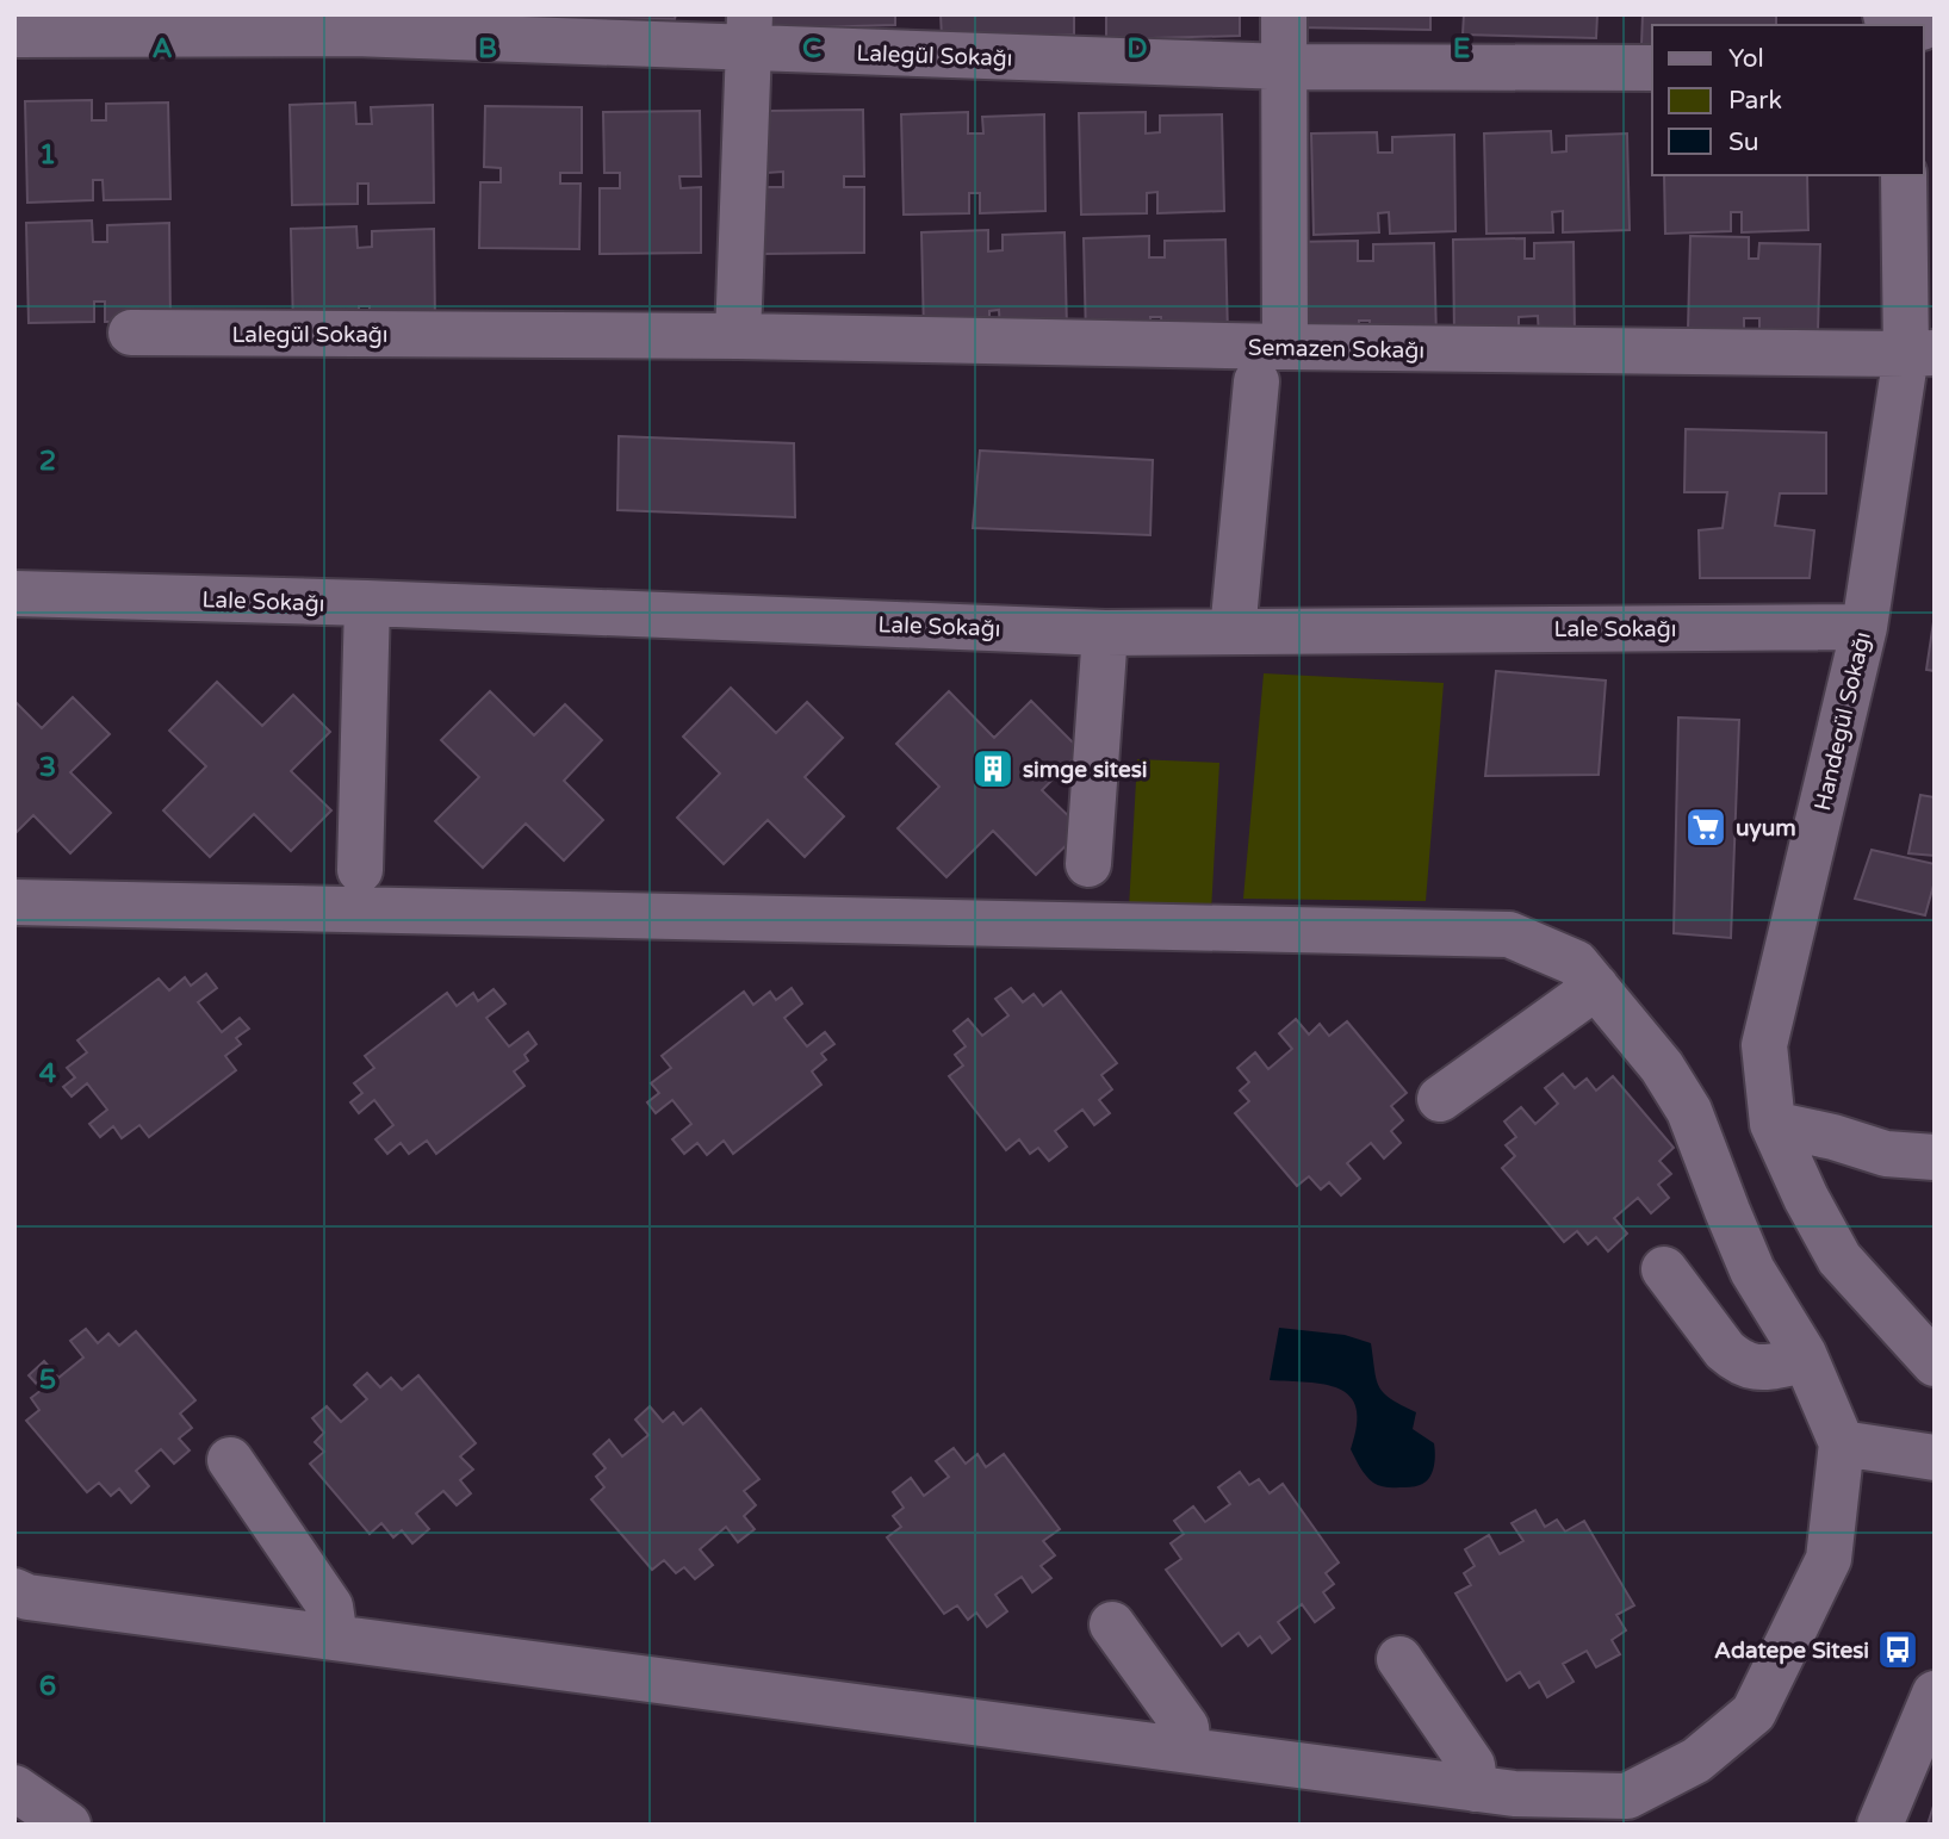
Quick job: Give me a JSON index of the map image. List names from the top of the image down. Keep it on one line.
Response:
{"streets":{"street":["Lalegül Sokağı","Semazen Sokağı","Lale Sokağı","Handegül Sokağı"]},"crossings":[["Lalegül Sokağı","Semazen Sokağı"],["Semazen Sokağı","Handegül Sokağı"],["Lale Sokağı","Handegül Sokağı"]],"places":{"building":["simge sitesi"],"supermarket":["uyum"],"bus stop":["Adatepe Sitesi"]},"legend":["Yol","Park","Su"],"grid":{"columns":["A","B","C","D","E"],"rows":["1","2","3","4","5","6"]}}
